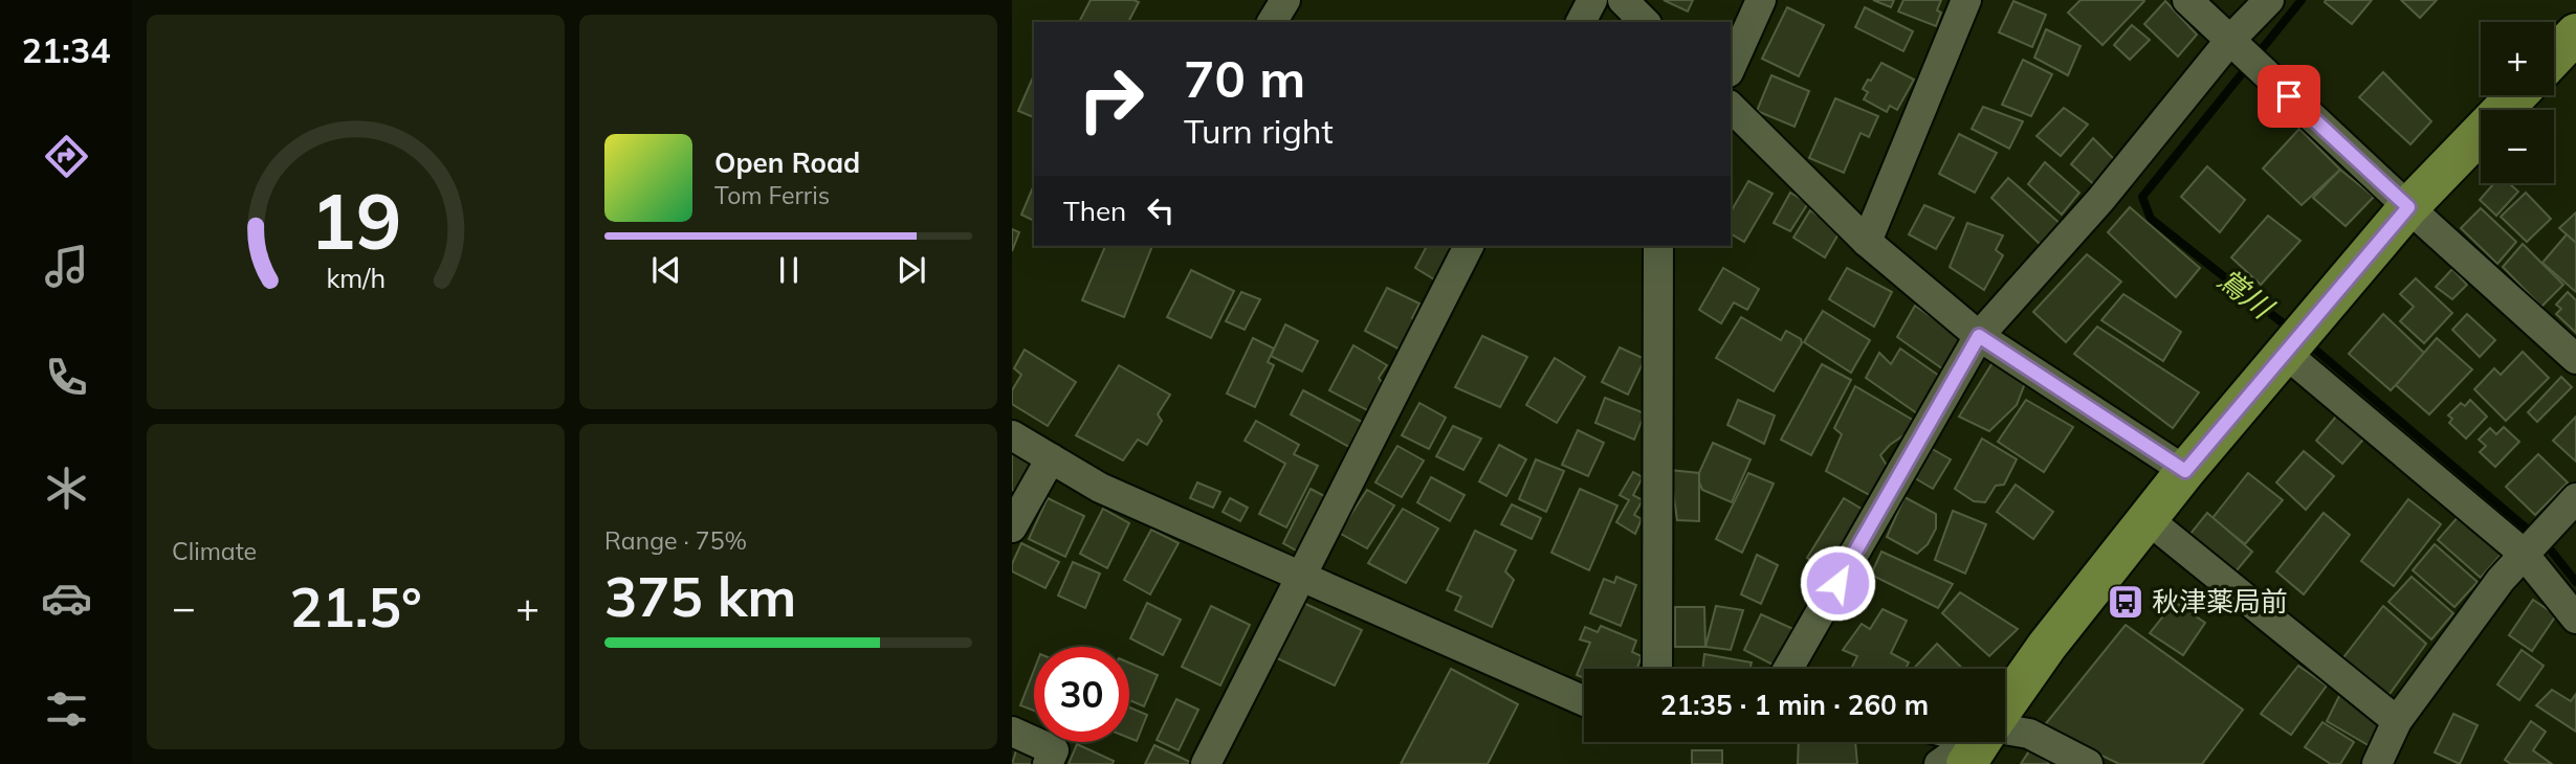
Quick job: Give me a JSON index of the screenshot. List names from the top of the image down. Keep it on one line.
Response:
{"water":["鴬川"],"places":{"bus stop":["秋津薬局前"]},"page":{"tabs":"21:34","map_buttons":["+","−"],"turn":["70 m","Turn right"],"song":["Open Road","Tom Ferris"],"then":"Then","tile":["Climate",["Range · 75%","375 km"]],"heat":["−","21.5°","+"],"limit":"30","trip":"21:35 · 1 min · 260 m","gauge":["19","km/h"]}}
